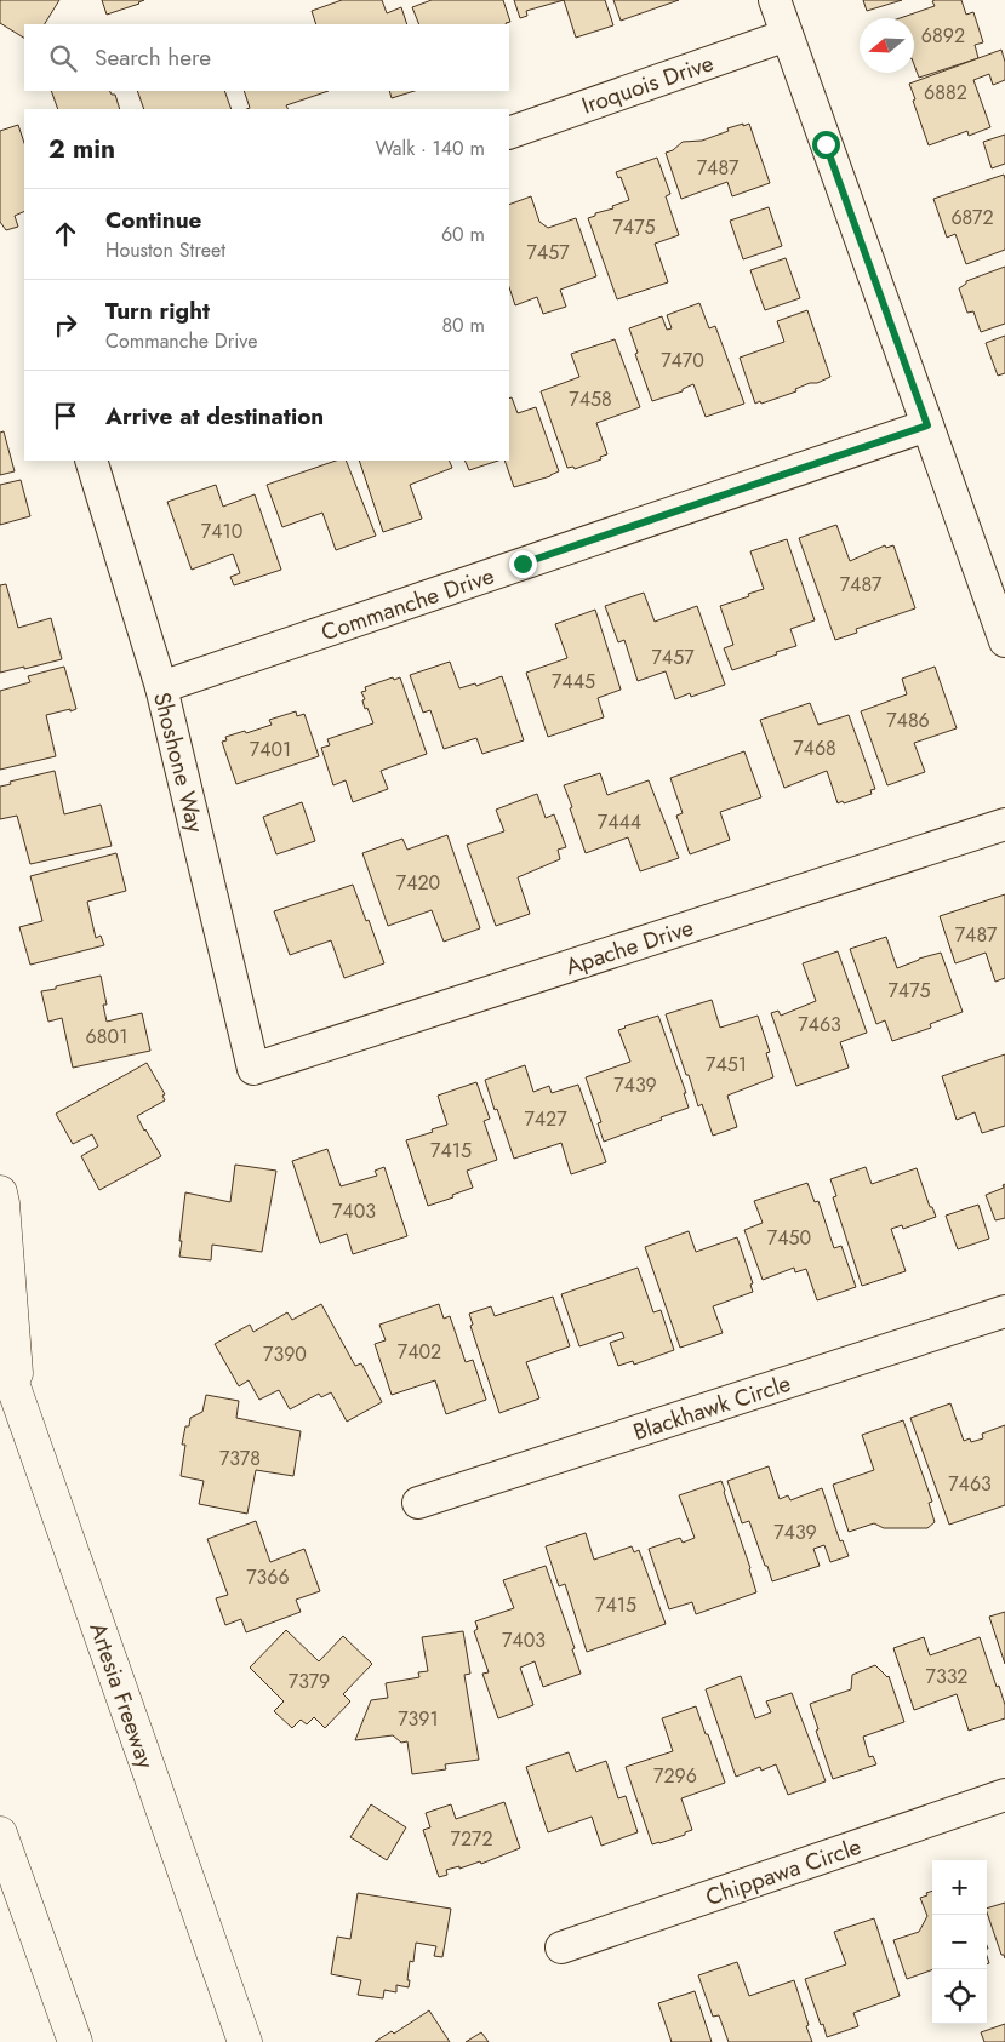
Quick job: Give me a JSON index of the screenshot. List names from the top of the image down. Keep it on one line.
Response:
{"streets":{"highway":["Artesia Freeway"],"street":["Iroquois Drive","Commanche Drive","Shoshone Way","Apache Drive","Blackhawk Circle","Chippawa Circle"]},"crossings":[["Commanche Drive","Shoshone Way"],["Shoshone Way","Apache Drive"]],"house_numbers":["6892","6882","7487","6872","7475","7457","7470","7458","7410","7487","7457","7445","7486","7468","7401","7444","7420","7487","7475","7463","6801","7451","7439","7427","7415","7403","7450","7402","7390","7378","7463","7439","7366","7415","7403","7332","7379","7391","7296","7272"],"north":"left","page":{"search":"Search here","heading":["2 min","Walk · 140 m"],"list":[["Continue","Houston Street","60 m"],["Turn right","Commanche Drive","80 m"],"Arrive at destination"],"map_buttons":["+","−"]}}
